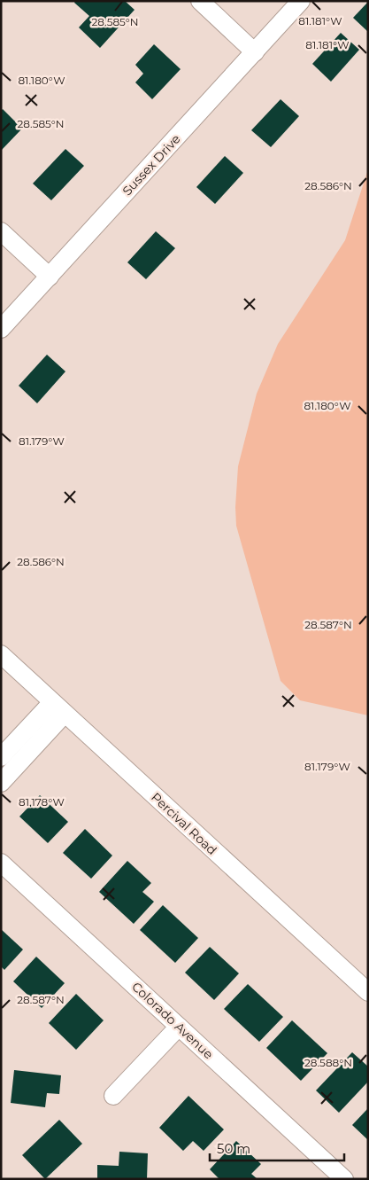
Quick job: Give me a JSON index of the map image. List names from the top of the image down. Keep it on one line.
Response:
{"streets":{"street":["Sussex Drive","Percival Road","Colorado Avenue"]},"scale_bar":"50 m","coordinates":["81.181°W","28.585°N","81.180°W","28.586°N","81.179°W","28.587°N","81.178°W","28.588°N"]}
